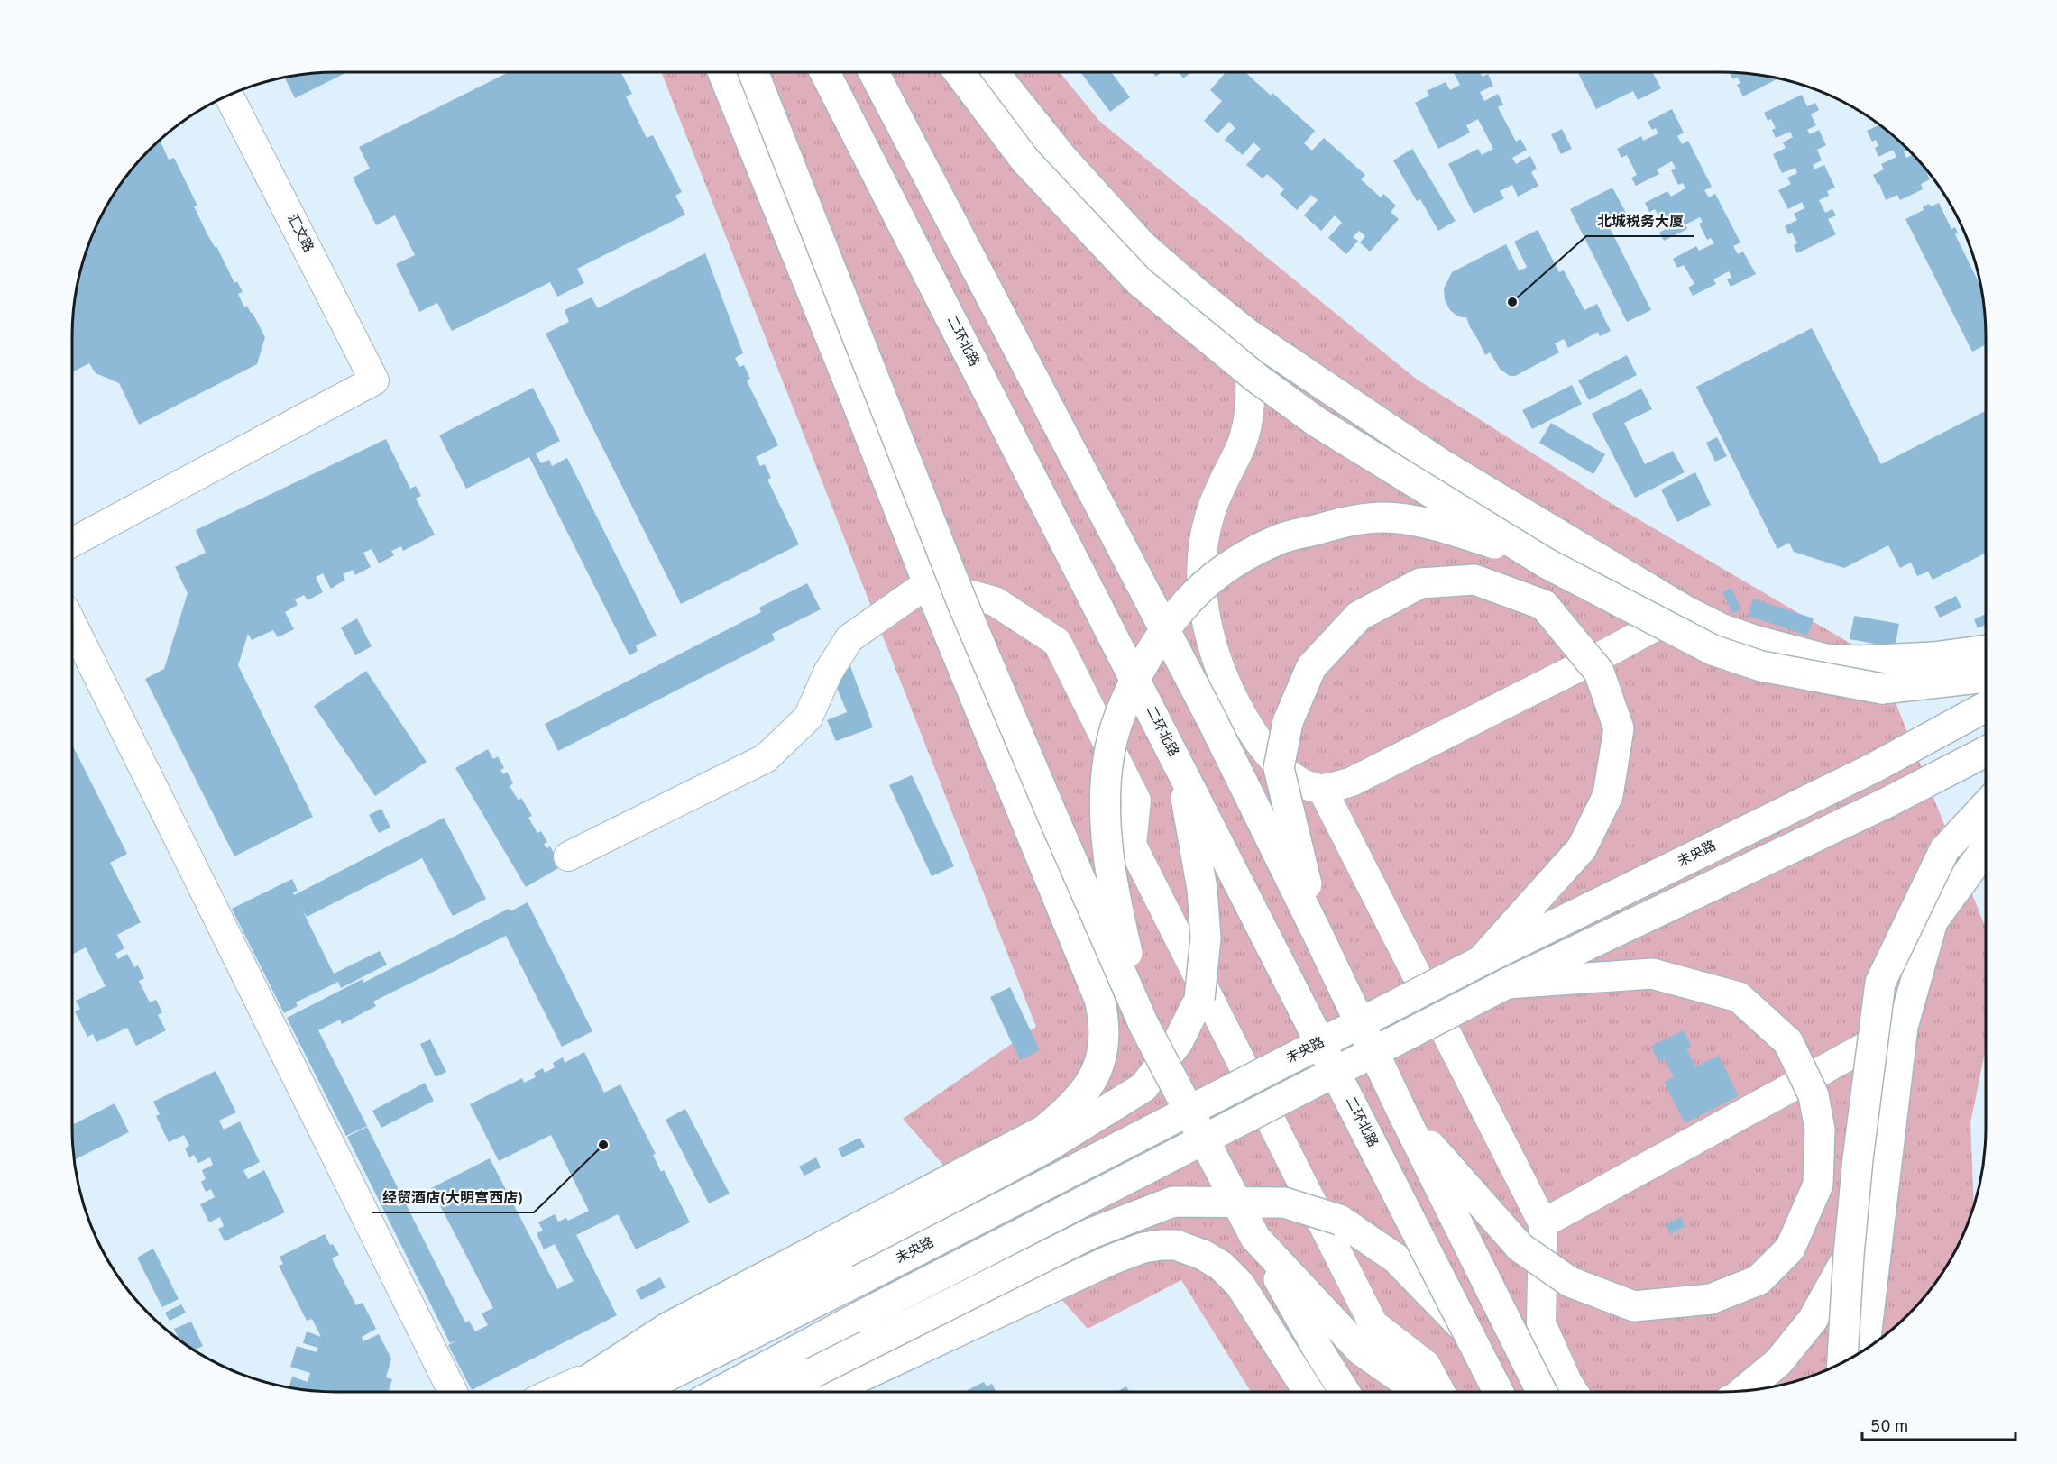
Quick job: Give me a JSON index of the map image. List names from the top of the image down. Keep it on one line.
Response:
{"streets":{"main road":["二环北路","未央路"],"street":["汇文路"]},"places":["北城税务大厦","经贸酒店(大明宫西店)"],"scale_bar":"50 m"}
